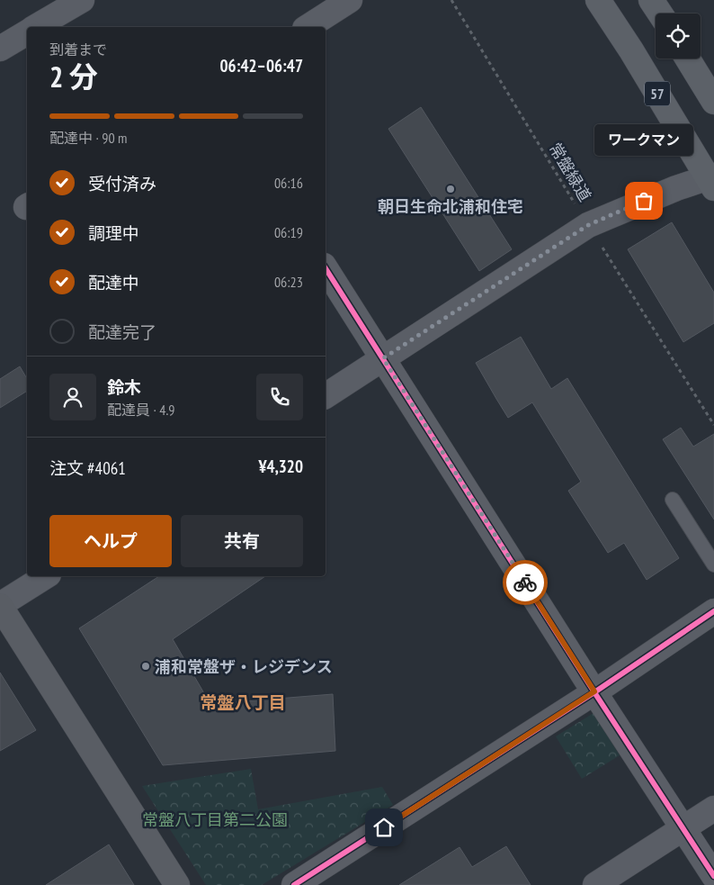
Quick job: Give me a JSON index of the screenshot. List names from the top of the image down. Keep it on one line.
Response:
{"streets":{"main road":["57"],"path":["常盤緑道"]},"districts":["常盤八丁目"],"parks":["常盤八丁目第二公園"],"places":["朝日生命北浦和住宅","ワークマン","浦和常盤ザ・レジデンス"],"page":{"heading":["2 分","到着まで","06:42–06:47"],"panel":["鈴木","配達員 · 4.9","注文 #4061","¥4,320"],"bar":"配達中 · 90 m","bubble":"ワークマン","list":[["受付済み","06:16"],["調理中","06:19"],["配達中","06:23"],"配達完了"],"buttons":["ヘルプ","共有"]}}
